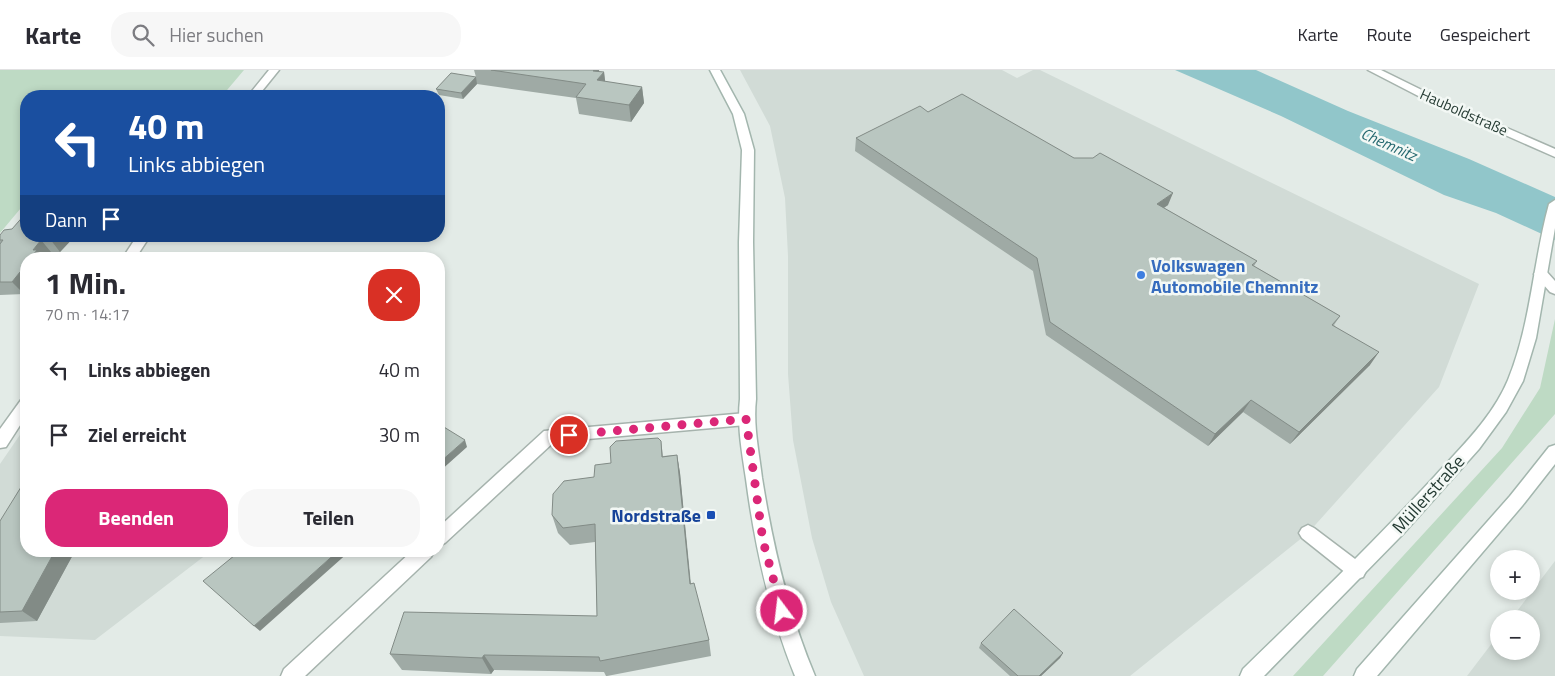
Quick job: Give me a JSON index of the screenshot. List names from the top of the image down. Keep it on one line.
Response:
{"streets":{"main road":["Hauboldstraße","Müllerstraße"]},"water":["Chemnitz"],"places":{"other":["Volkswagen Automobile Chemnitz"],"transit":["Nordstraße"]},"page":{"header":"Karte","search":"Hier suchen","nav":["Karte","Route","Gespeichert"],"turn":["40 m","Links abbiegen"],"then":"Dann","heading":["1 Min.","70 m · 14:17"],"list":[{"name":"Links abbiegen","value":"40 m"},{"name":"Ziel erreicht","value":"30 m"}],"buttons":["Beenden","Teilen"],"map_buttons":["+","−"]}}
